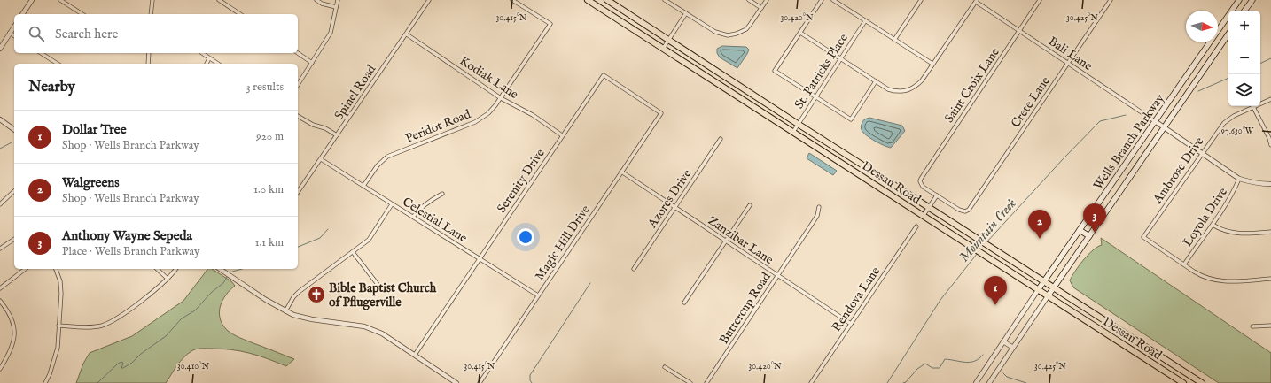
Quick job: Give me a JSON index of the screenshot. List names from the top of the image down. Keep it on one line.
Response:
{"streets":{"main road":["Wells Branch Parkway","Dessau Road"],"street":["Bali Lane","St. Patricks Place","Kodiak Lane","Saint Croix Lane","Spinel Road","Crete Lane","Peridot Road","Ambrose Drive","Serenity Drive","Azores Drive","Loyola Drive","Celestial Lane","Zanzibar Lane","Magic Hill Drive","Rendova Lane","Buttercup Road"]},"crossings":[["Bali Lane","Saint Croix Lane"],["Bali Lane","Crete Lane"],["Bali Lane","Wells Branch Parkway"],["St. Patricks Place","Dessau Road"],["Kodiak Lane","Spinel Road"],["Kodiak Lane","Peridot Road"],["Kodiak Lane","Serenity Drive"],["Saint Croix Lane","Crete Lane"],["Spinel Road","Celestial Lane"],["Peridot Road","Celestial Lane"],["Wells Branch Parkway","Dessau Road"],["Ambrose Drive","Loyola Drive"],["Serenity Drive","Celestial Lane"],["Serenity Drive","Magic Hill Drive"],["Azores Drive","Zanzibar Lane"],["Celestial Lane","Magic Hill Drive"],["Zanzibar Lane","Magic Hill Drive"],["Zanzibar Lane","Rendova Lane"],["Zanzibar Lane","Buttercup Road"]],"water":["Mountain Creek"],"places":{"church":["Bible Baptist Church of Pflugerville"]},"north":"right","page":{"map_buttons":["+","−"],"search":"Search here","heading":["Nearby","3 results"],"list":[{"mark":"1","name":"Dollar Tree","note":"Shop · Wells Branch Parkway","value":"920 m"},{"mark":"2","name":"Walgreens","note":"Shop · Wells Branch Parkway","value":"1.0 km"},{"mark":"3","name":"Anthony Wayne Sepeda","note":"Place · Wells Branch Parkway","value":"1.1 km"}],"pins":["3","2","1"]},"coordinates":["30.415°N","30.420°N","30.425°N","97.630°W","30.410°N"]}
